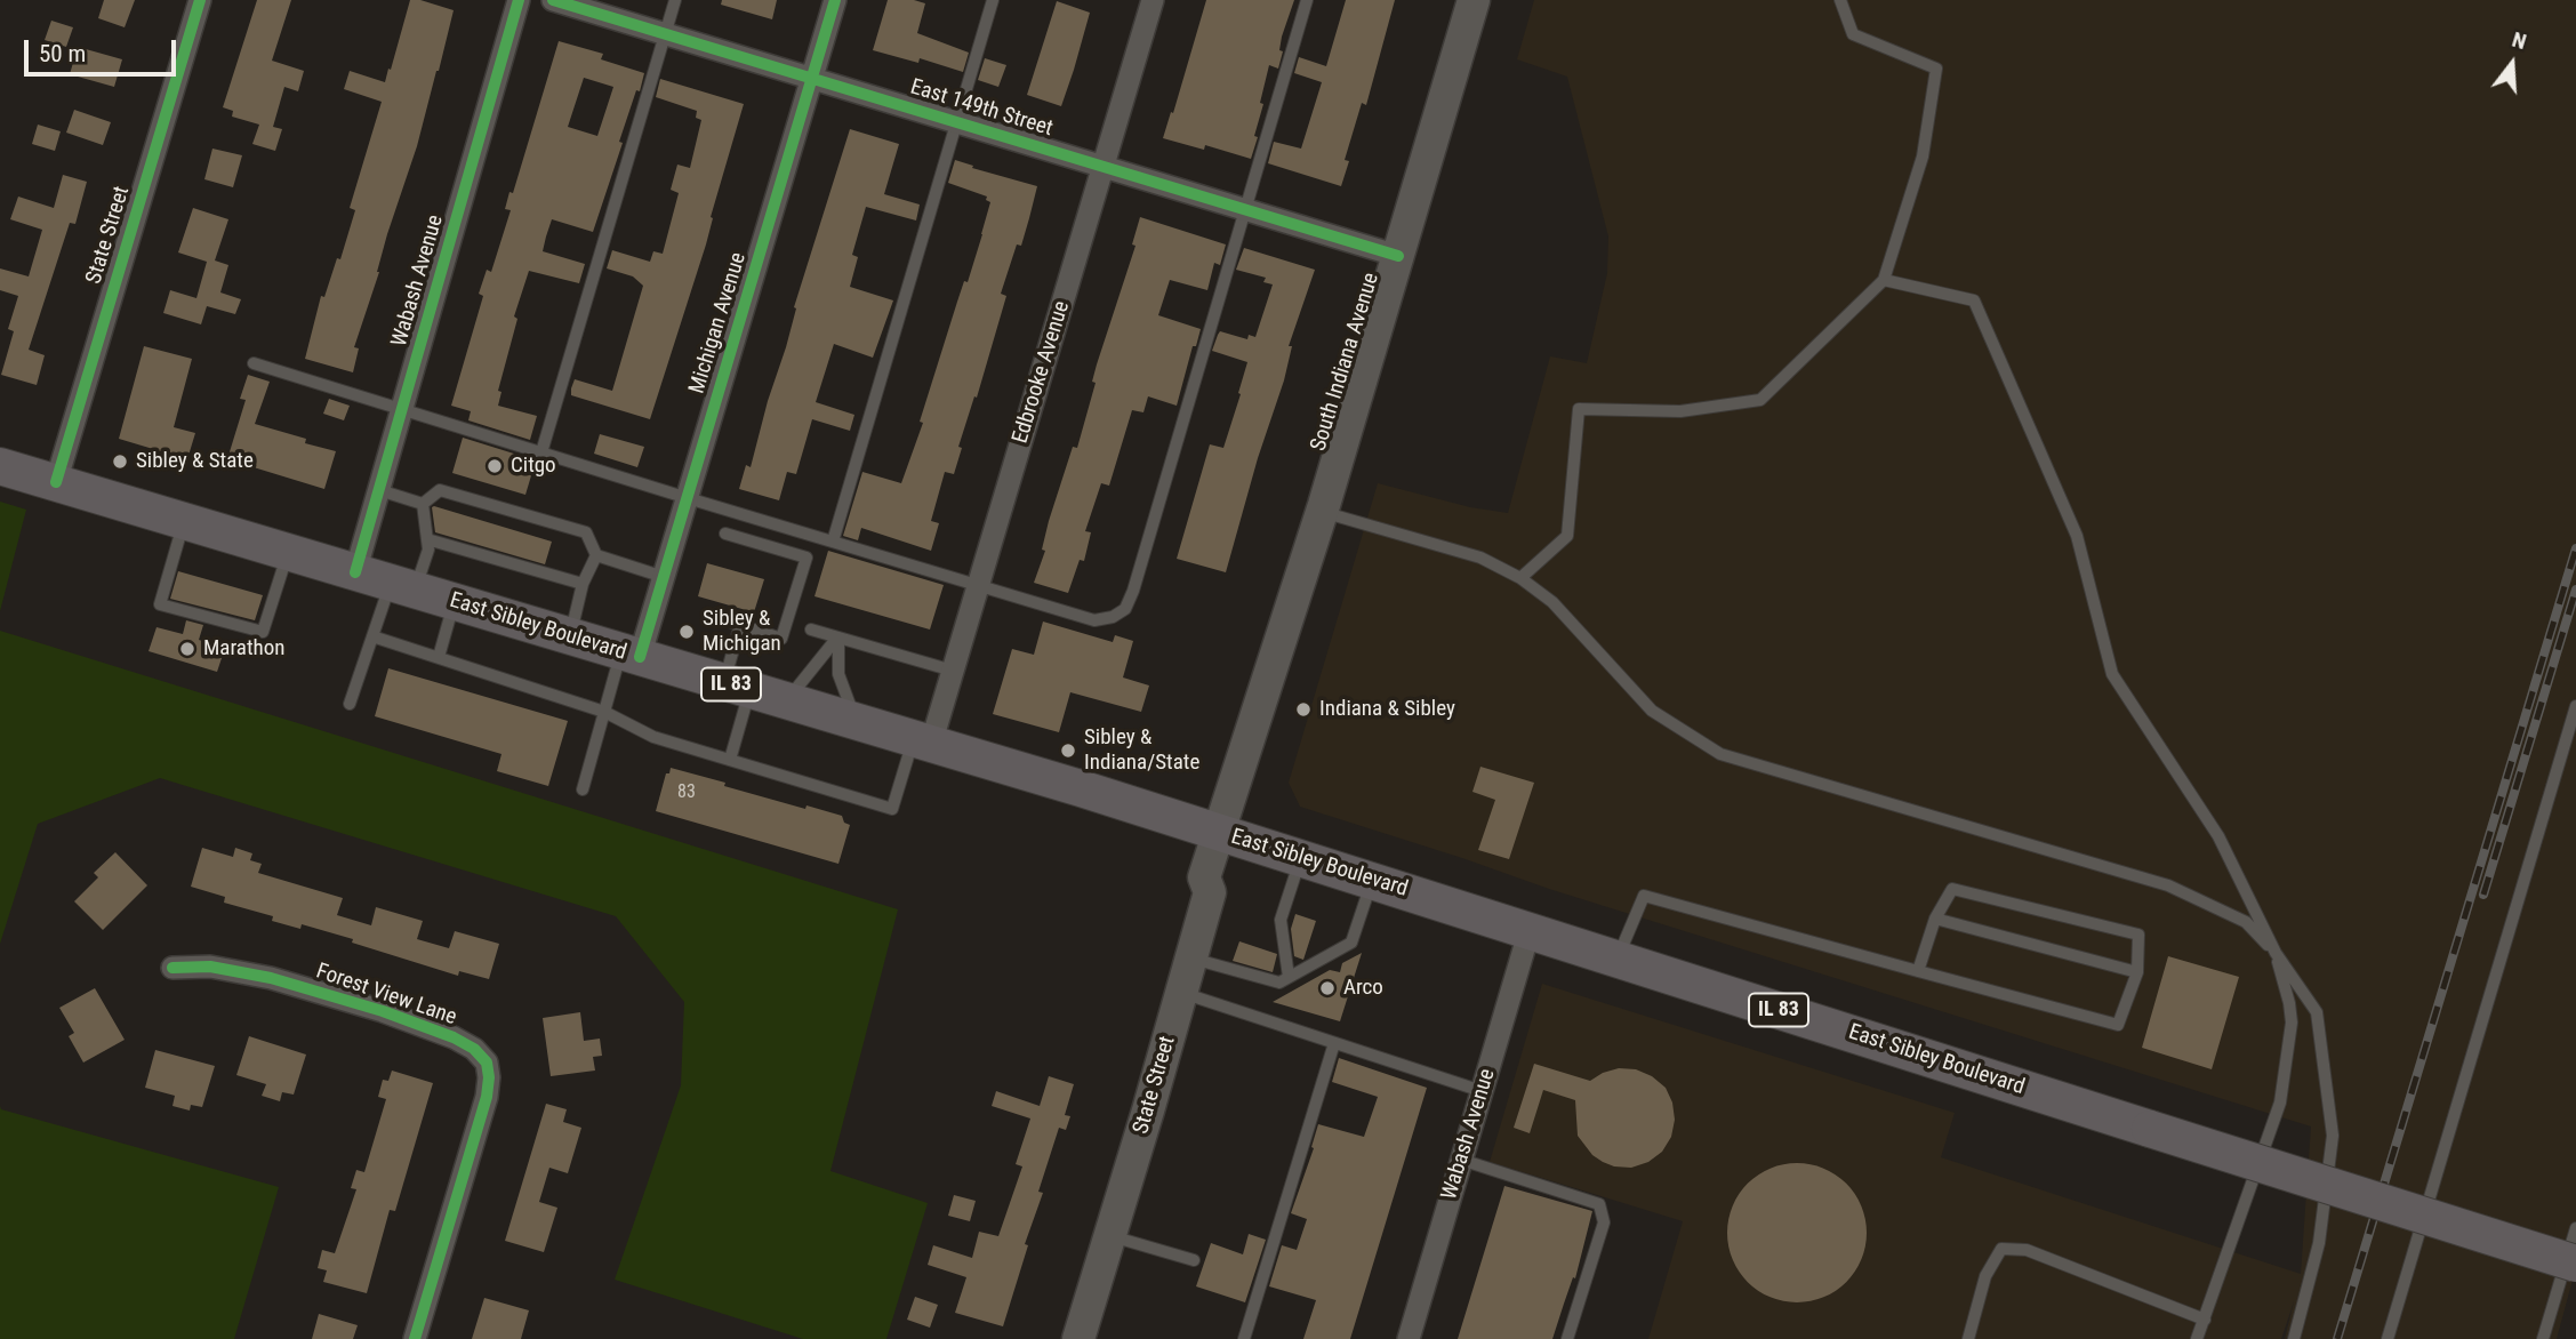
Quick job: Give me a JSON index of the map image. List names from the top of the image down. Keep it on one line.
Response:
{"streets":{"main road":["State Street","South Indiana Avenue","East Sibley Boulevard","IL 83"],"street":["East 149th Street","Wabash Avenue","Michigan Avenue","Edbrooke Avenue","Forest View Lane"]},"crossings":[["East 149th Street","Michigan Avenue"],["East 149th Street","South Indiana Avenue"],["East 149th Street","Edbrooke Avenue"],["State Street","South Indiana Avenue"],["State Street","East Sibley Boulevard"],["State Street","IL 83"],["Wabash Avenue","East Sibley Boulevard"],["Michigan Avenue","East Sibley Boulevard"],["South Indiana Avenue","East Sibley Boulevard"],["Edbrooke Avenue","East Sibley Boulevard"],["East Sibley Boulevard","IL 83"]],"places":["Sibley & State","Citgo","Sibley & Michigan","Marathon","Indiana & Sibley","Sibley & Indiana/State","Arco"],"house_numbers":["83"],"scale_bar":"50 m","north":"top"}
